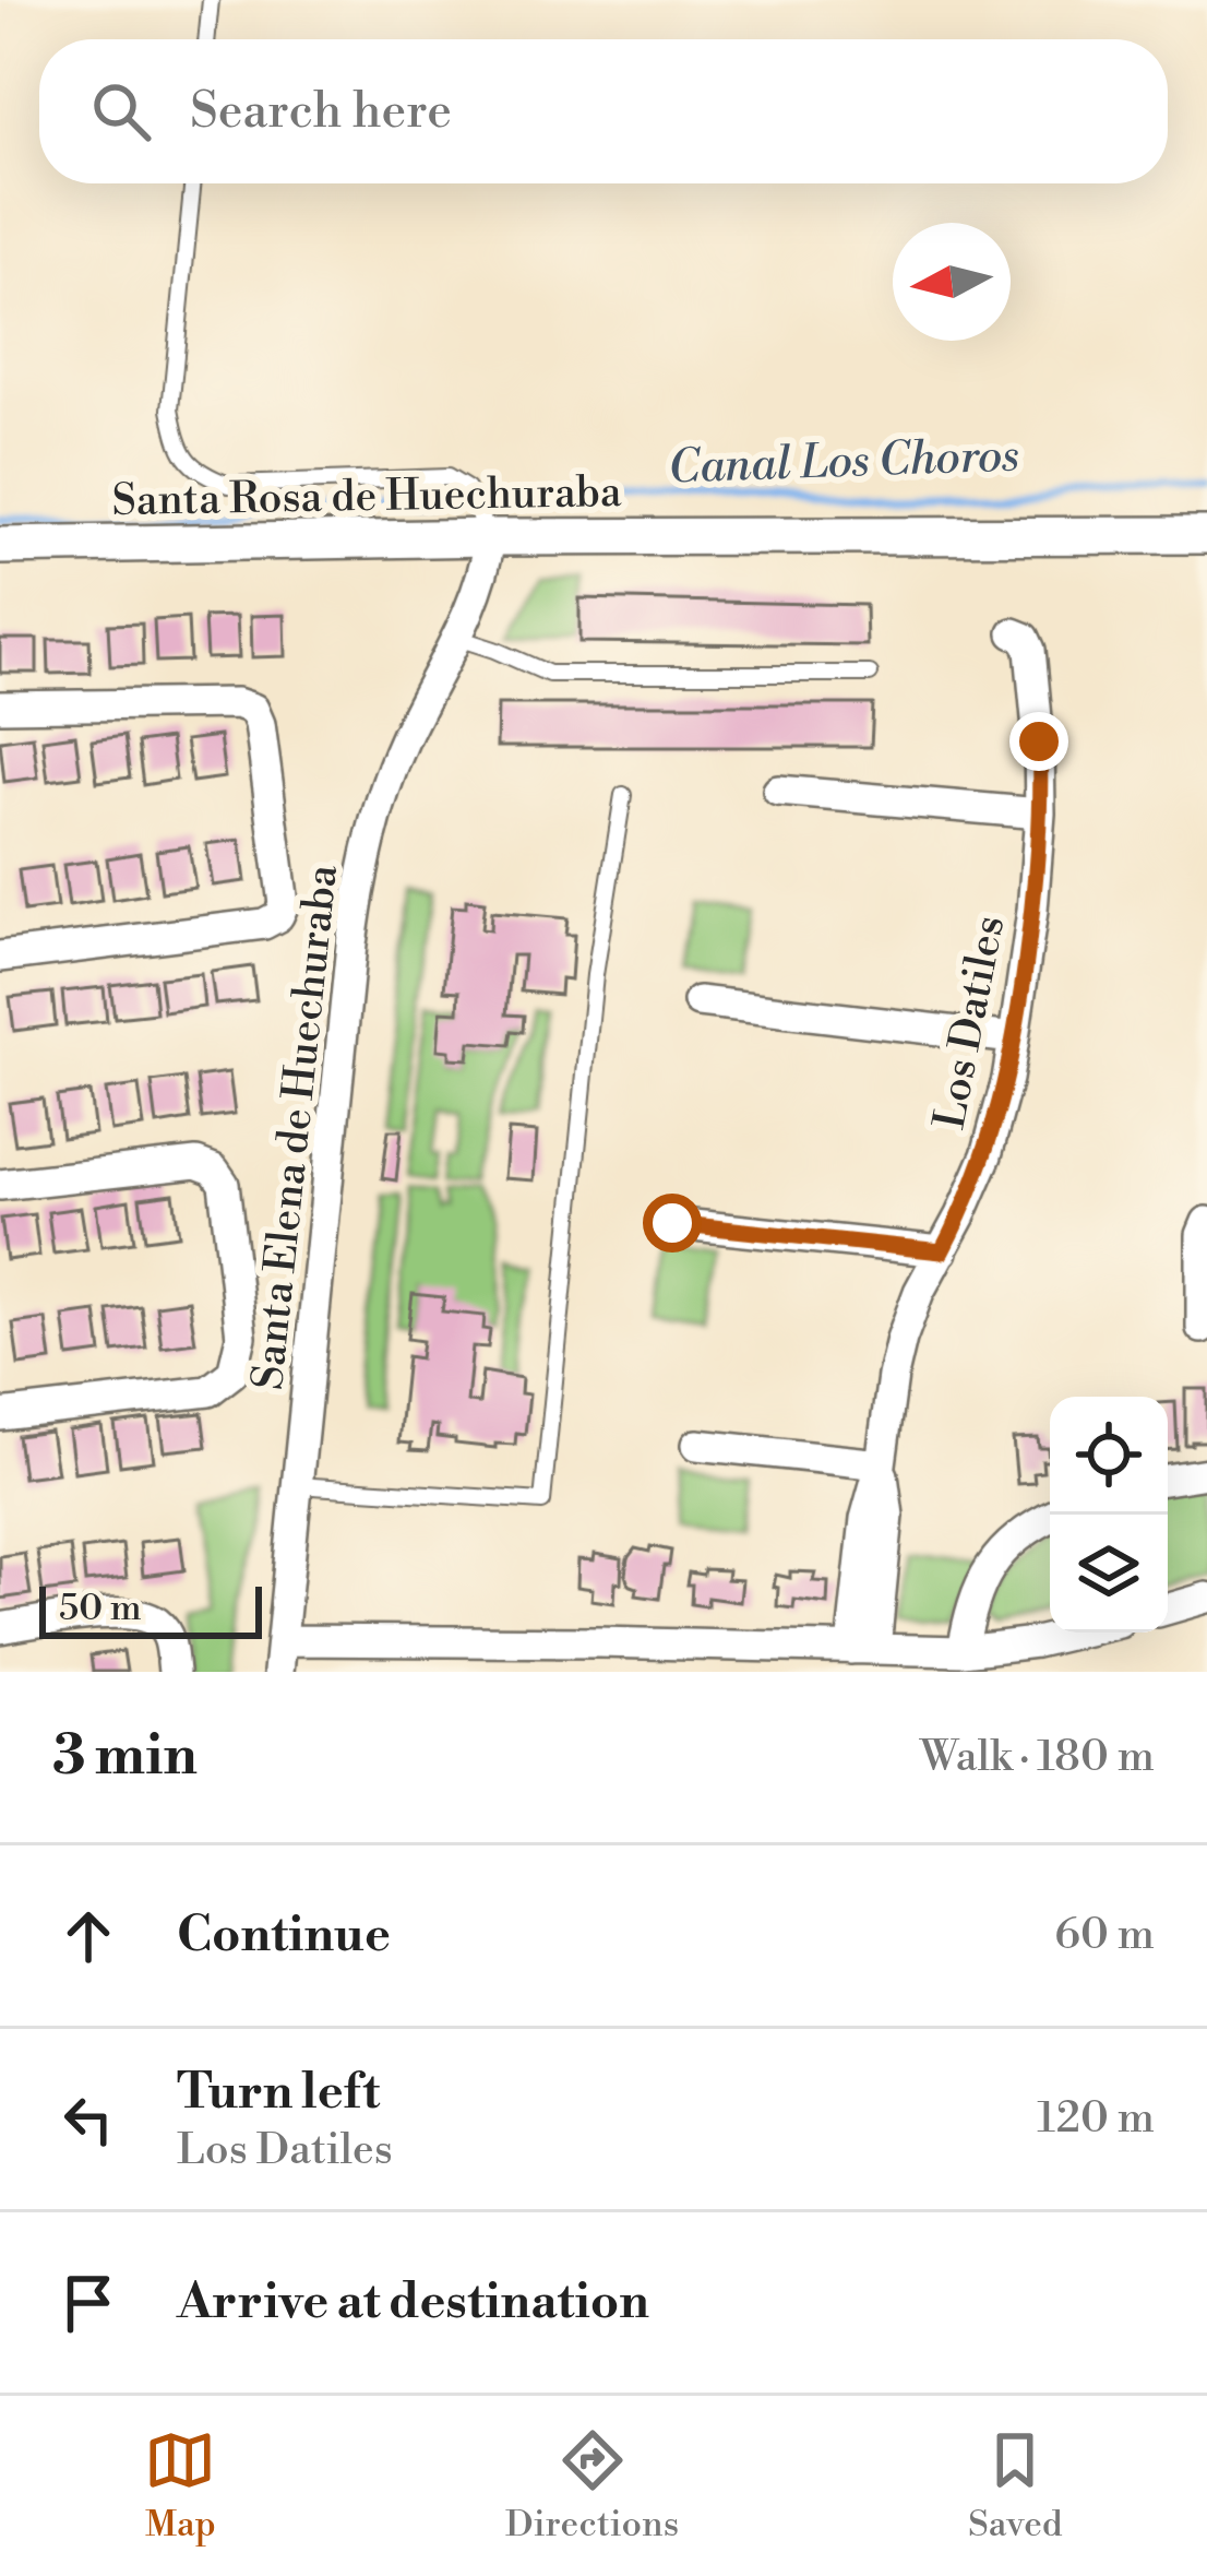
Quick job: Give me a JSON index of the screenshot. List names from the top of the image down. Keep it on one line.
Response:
{"streets":{"street":["Santa Rosa de Huechuraba","Los Datiles","Santa Elena de Huechuraba"]},"crossings":[["Santa Rosa de Huechuraba","Santa Elena de Huechuraba"]],"water":["Canal Los Choros"],"scale_bar":"50 m","north":"left","page":{"search":"Search here","scale":"50 m","heading":["3 min","Walk · 180 m"],"list":[["Continue","60 m"],["Turn left","Los Datiles","120 m"],"Arrive at destination"],"nav":["Map","Directions","Saved"]}}
